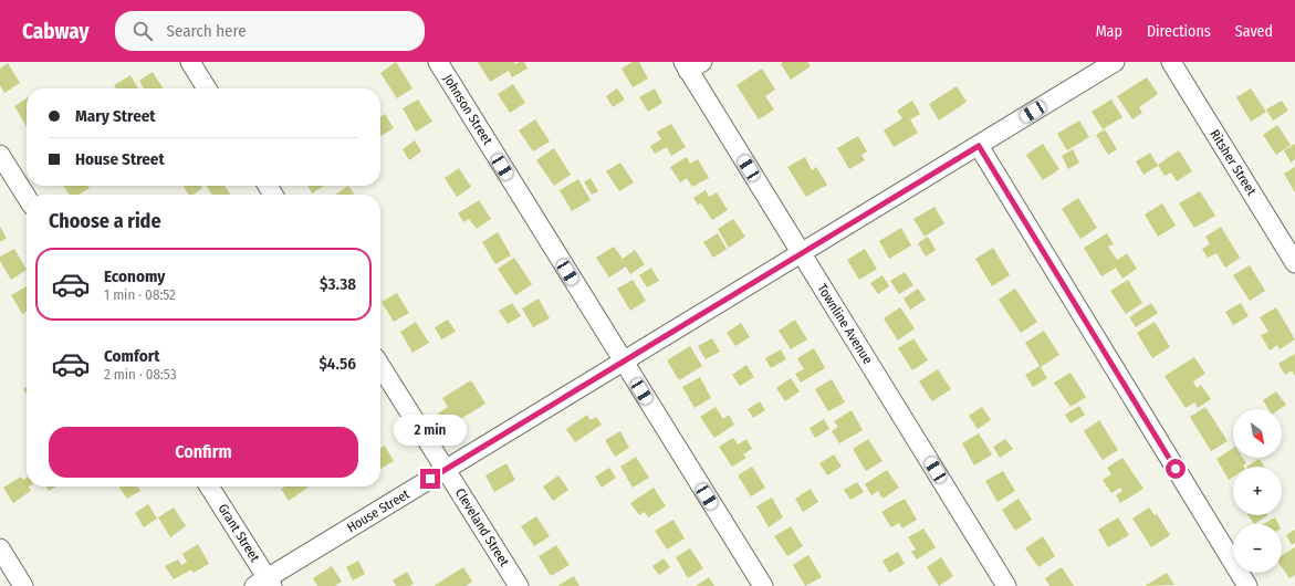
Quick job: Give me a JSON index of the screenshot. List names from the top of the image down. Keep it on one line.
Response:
{"streets":{"street":["Johnson Street","Ritsher Street","Townline Avenue","House Street","Cleveland Street","Grant Street"]},"crossings":[["Johnson Street","House Street"],["Townline Avenue","House Street"],["House Street","Cleveland Street"],["House Street","Grant Street"]],"north":"bottom right","page":{"header":"Cabway","search":"Search here","nav":["Map","Directions","Saved"],"banner":["Mary Street","House Street"],"heading":"Choose a ride","list":[{"name":"Economy","note":"1 min · 08:52","value":"$3.38"},{"name":"Comfort","note":"2 min · 08:53","value":"$4.56"}],"map_buttons":["+","−"],"bubble":"2 min","buttons":"Confirm"}}
